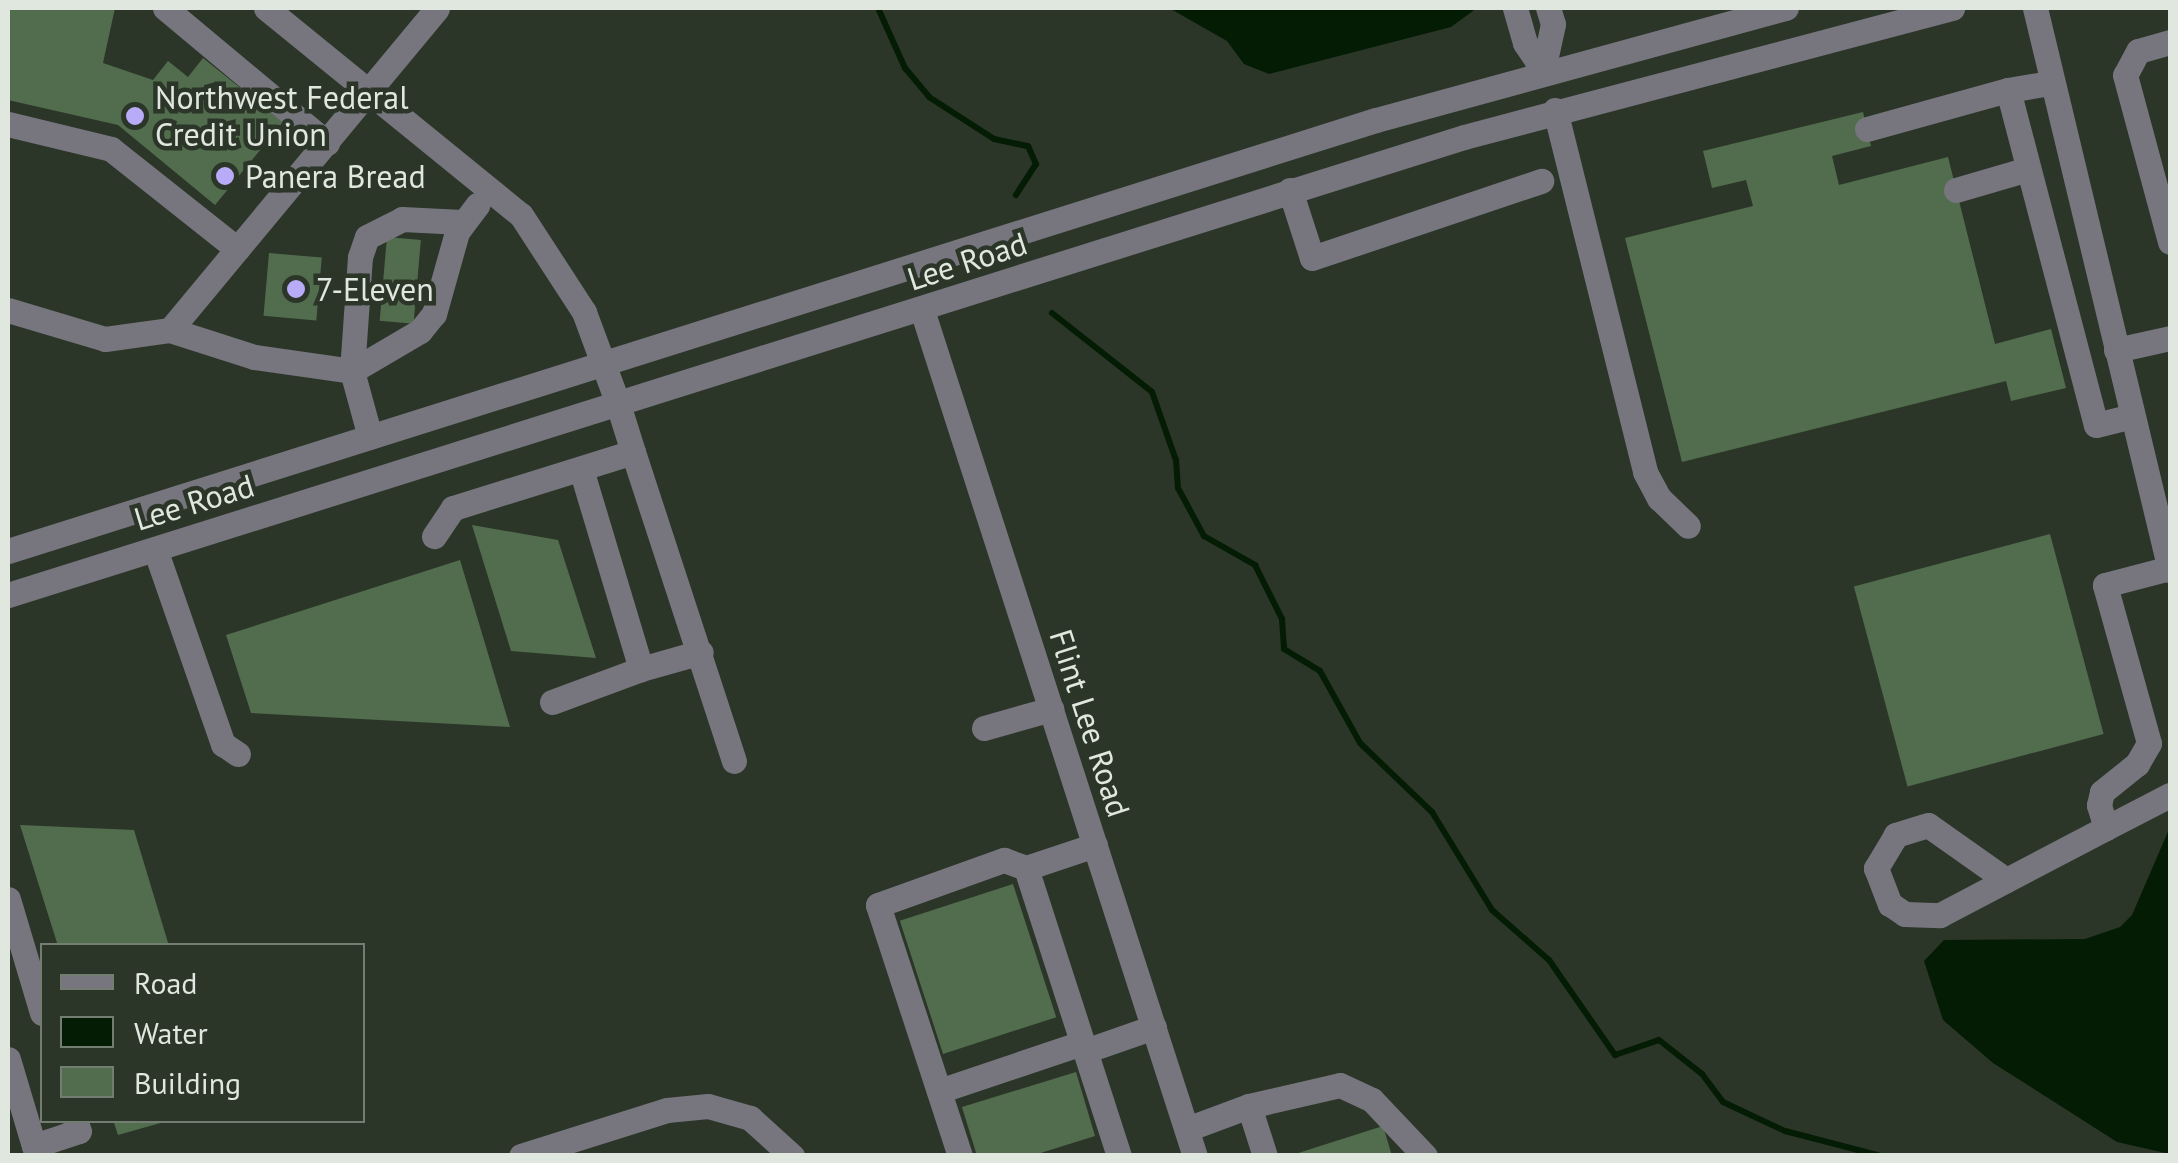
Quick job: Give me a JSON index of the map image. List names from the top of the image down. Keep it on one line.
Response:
{"streets":{"street":["Lee Road","Flint Lee Road"]},"crossings":[["Lee Road","Flint Lee Road"]],"places":["Northwest Federal Credit Union","Panera Bread","7-Eleven"],"legend":["Road","Water","Building"]}
